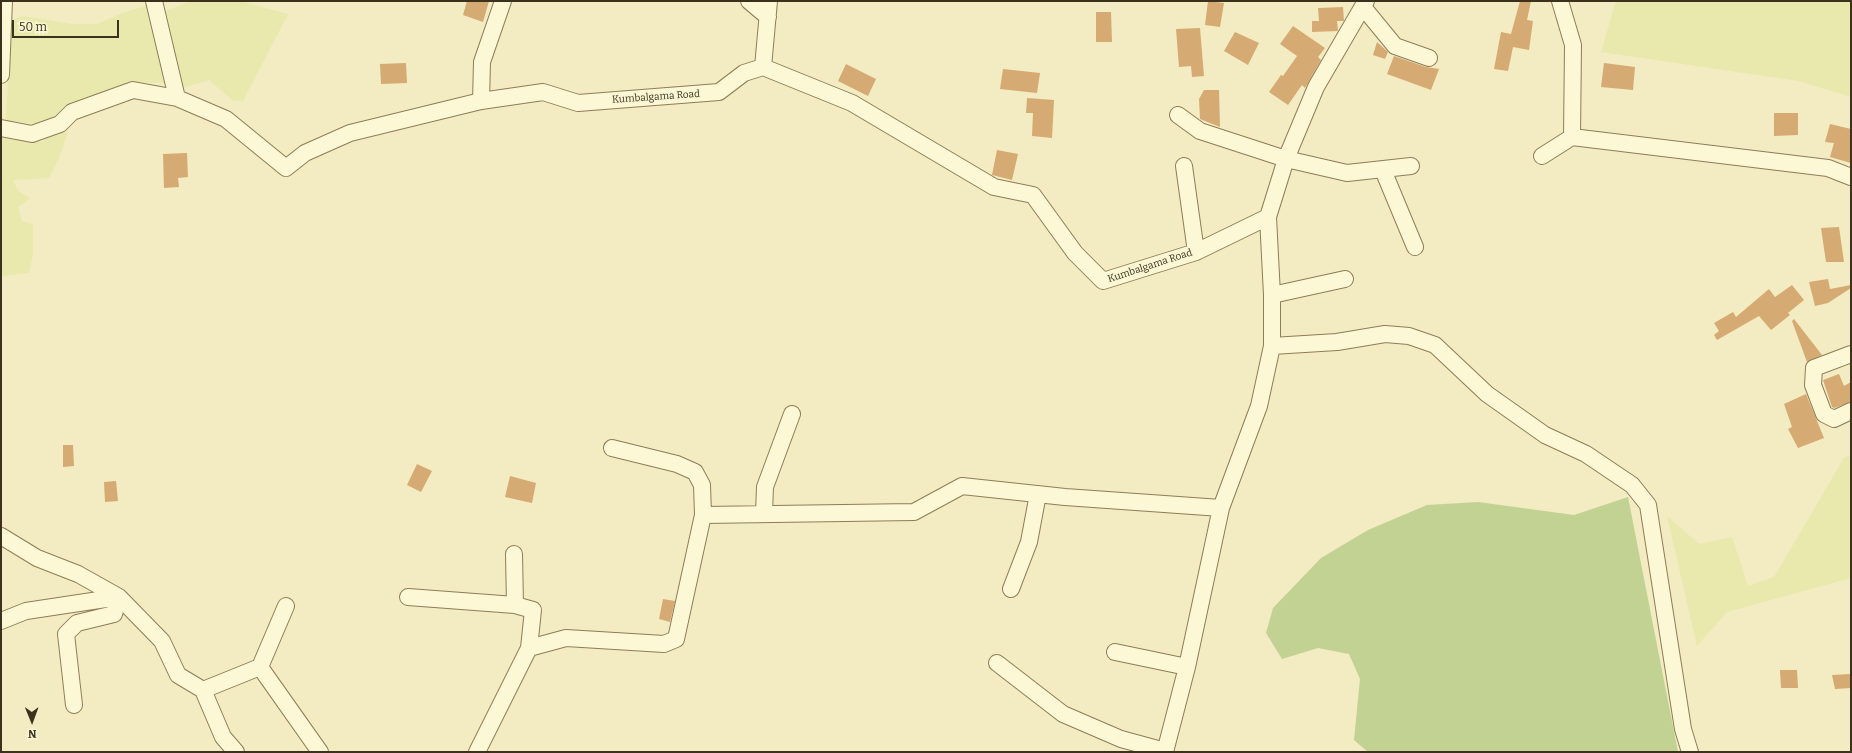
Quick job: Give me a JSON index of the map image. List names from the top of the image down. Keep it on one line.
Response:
{"streets":{"street":["Kumbalgama Road"]},"scale_bar":"50 m","north":"bottom"}
